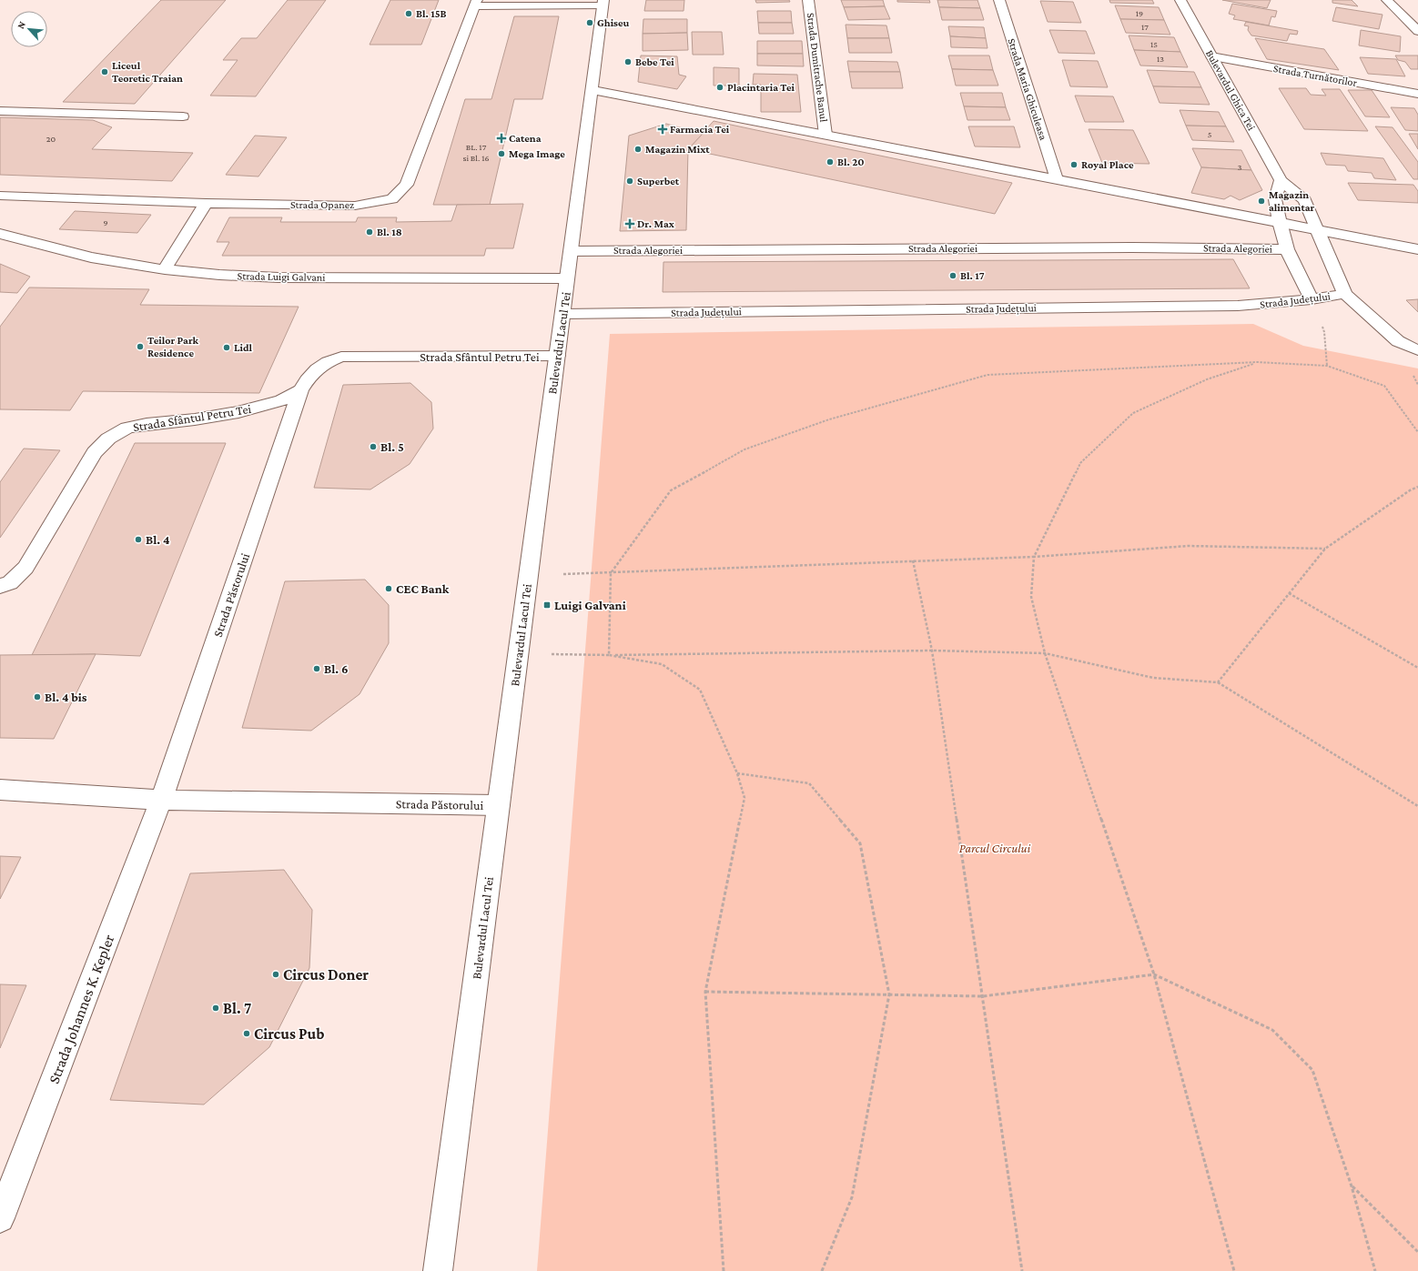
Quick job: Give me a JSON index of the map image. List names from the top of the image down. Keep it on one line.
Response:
{"streets":{"street":["Strada Dumitrache Banul","Strada Turnătorilor","Strada Maria Ghiculeasa","Bulevardul Ghica Tei","Strada Opanez","Strada Alegoriei","Strada Luigi Galvani","Strada Județului","Bulevardul Lacul Tei","Strada Sfântul Petru Tei","Strada Păstorului","Strada Johannes K. Kepler"]},"crossings":[["Strada Turnătorilor","Bulevardul Ghica Tei"],["Bulevardul Ghica Tei","Strada Județului"],["Strada Opanez","Bulevardul Lacul Tei"],["Strada Alegoriei","Bulevardul Lacul Tei"],["Strada Luigi Galvani","Bulevardul Lacul Tei"],["Strada Județului","Bulevardul Lacul Tei"],["Bulevardul Lacul Tei","Strada Sfântul Petru Tei"],["Bulevardul Lacul Tei","Strada Păstorului"],["Strada Sfântul Petru Tei","Strada Păstorului"],["Strada Păstorului","Strada Johannes K. Kepler"]],"parks":["Parcul Circului"],"places":{"other":["Bl. 15B","Ghiseu","Bebe Tei","Liceul Teoretic Traian","Placintaria Tei","Magazin Mixt","Mega Image","Bl. 20","Royal Place","Superbet","Magazin alimentar","Bl. 18","Bl. 17","Teilor Park Residence","Lidl","Bl. 5","Bl. 4","CEC Bank","Bl. 6","Bl. 4 bis","Circus Doner","Bl. 7","Circus Pub"],"health":["Farmacia Tei","Catena","Dr. Max"],"transit":["Luigi Galvani"]},"house_numbers":["19","17","15","13","5","20","BL. 17 si Bl. 16","3","9"],"north":"top left"}
